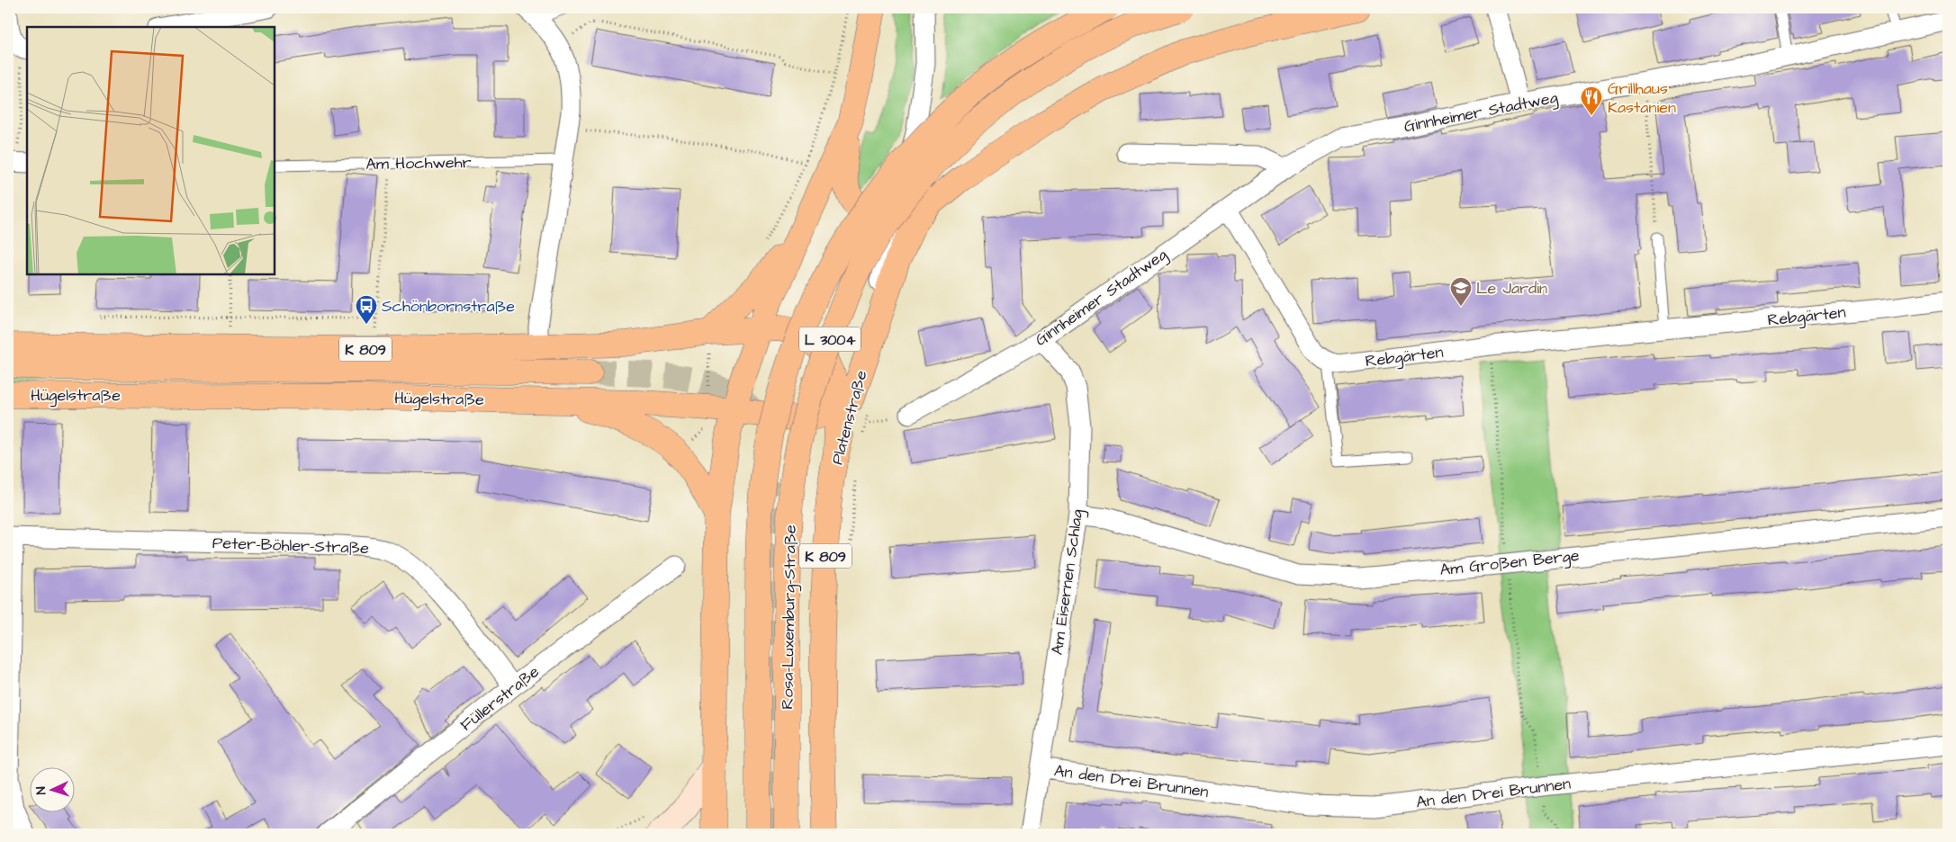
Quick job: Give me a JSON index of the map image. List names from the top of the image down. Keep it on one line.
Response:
{"streets":{"main road":["L 3004","K 809","Hügelstraße","Platenstraße","Rosa-Luxemburg-Straße"],"street":["Ginnheimer Stadtweg","Rebgärten","Peter-Böhler-Straße","Am Großen Berge","Am Eisernen Schlag","Füllerstraße","An den Drei Brunnen"],"lane":["Am Hochwehr"]},"crossings":[["Ginnheimer Stadtweg","Am Eisernen Schlag"],["K 809","Hügelstraße"],["K 809","Platenstraße"],["Hügelstraße","Platenstraße"],["Peter-Böhler-Straße","Füllerstraße"],["Am Großen Berge","Am Eisernen Schlag"],["Am Eisernen Schlag","An den Drei Brunnen"]],"places":{"restaurant":["Grillhaus Kastanien"],"school or university":["Le Jardin"],"bus stop":["Schönbornstraße"]},"north":"left"}
